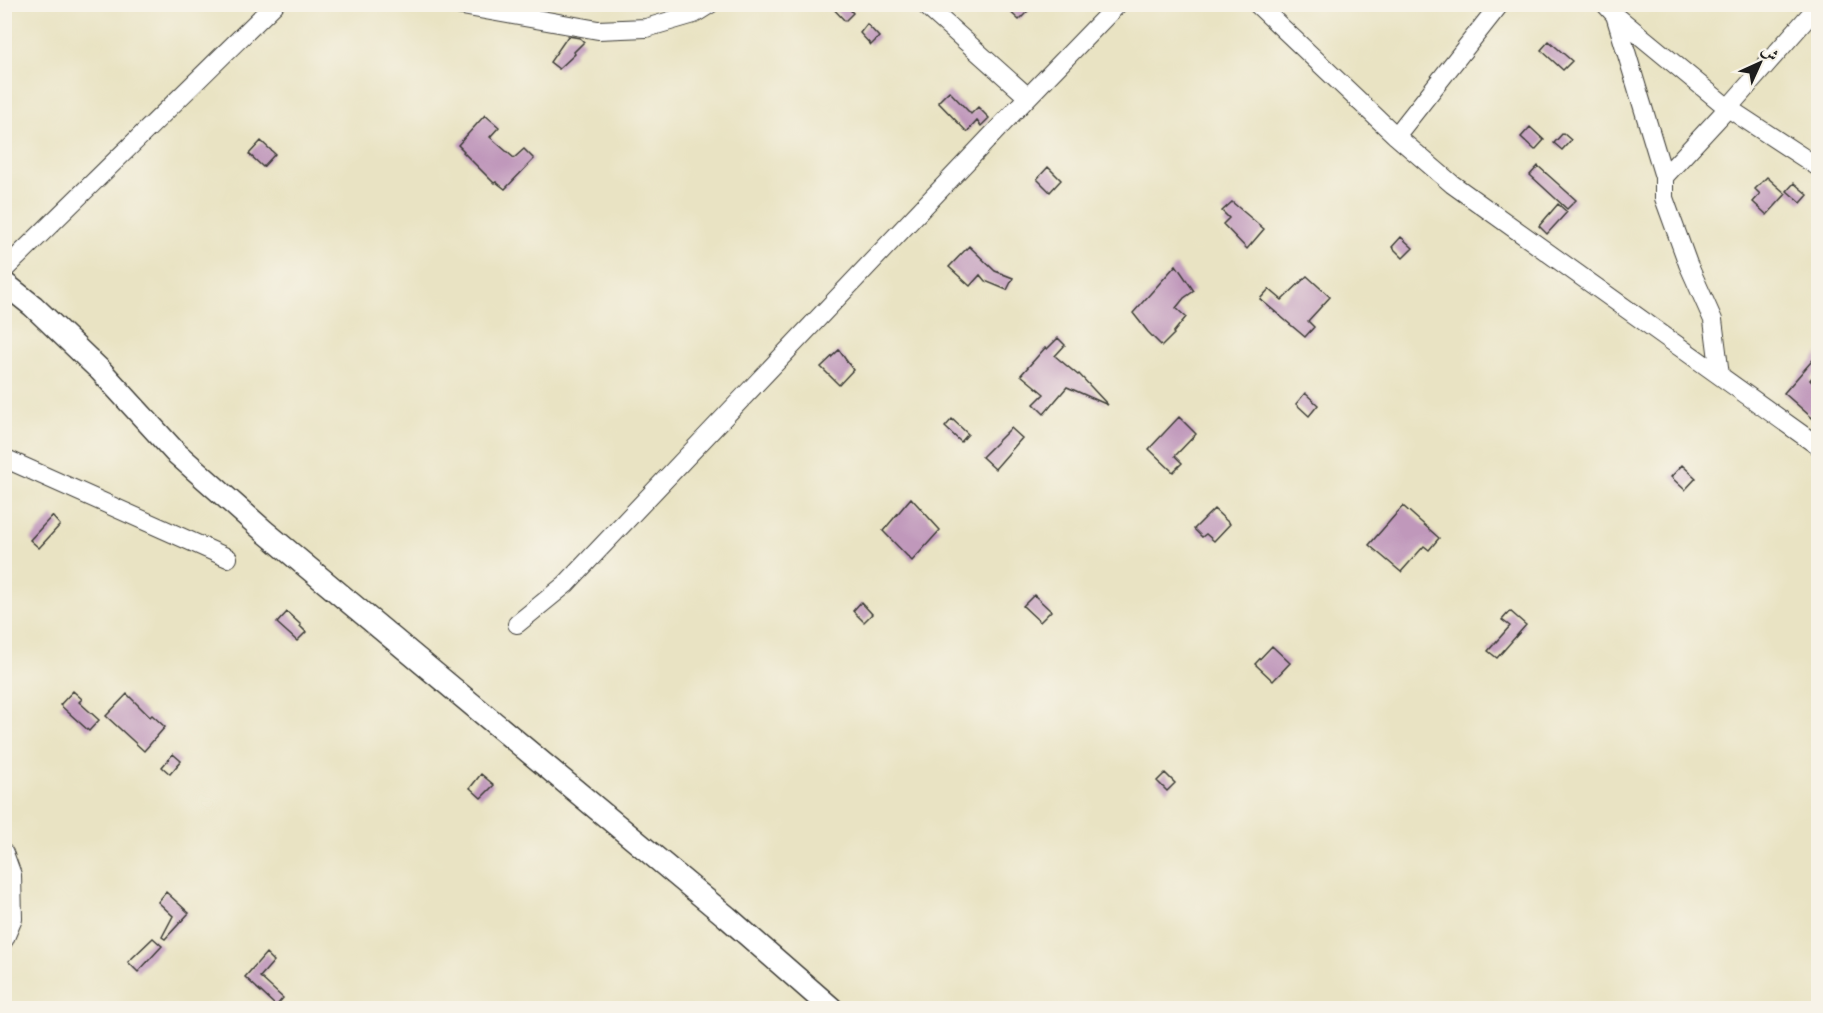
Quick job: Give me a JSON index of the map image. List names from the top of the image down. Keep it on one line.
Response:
{"north":"top right"}
